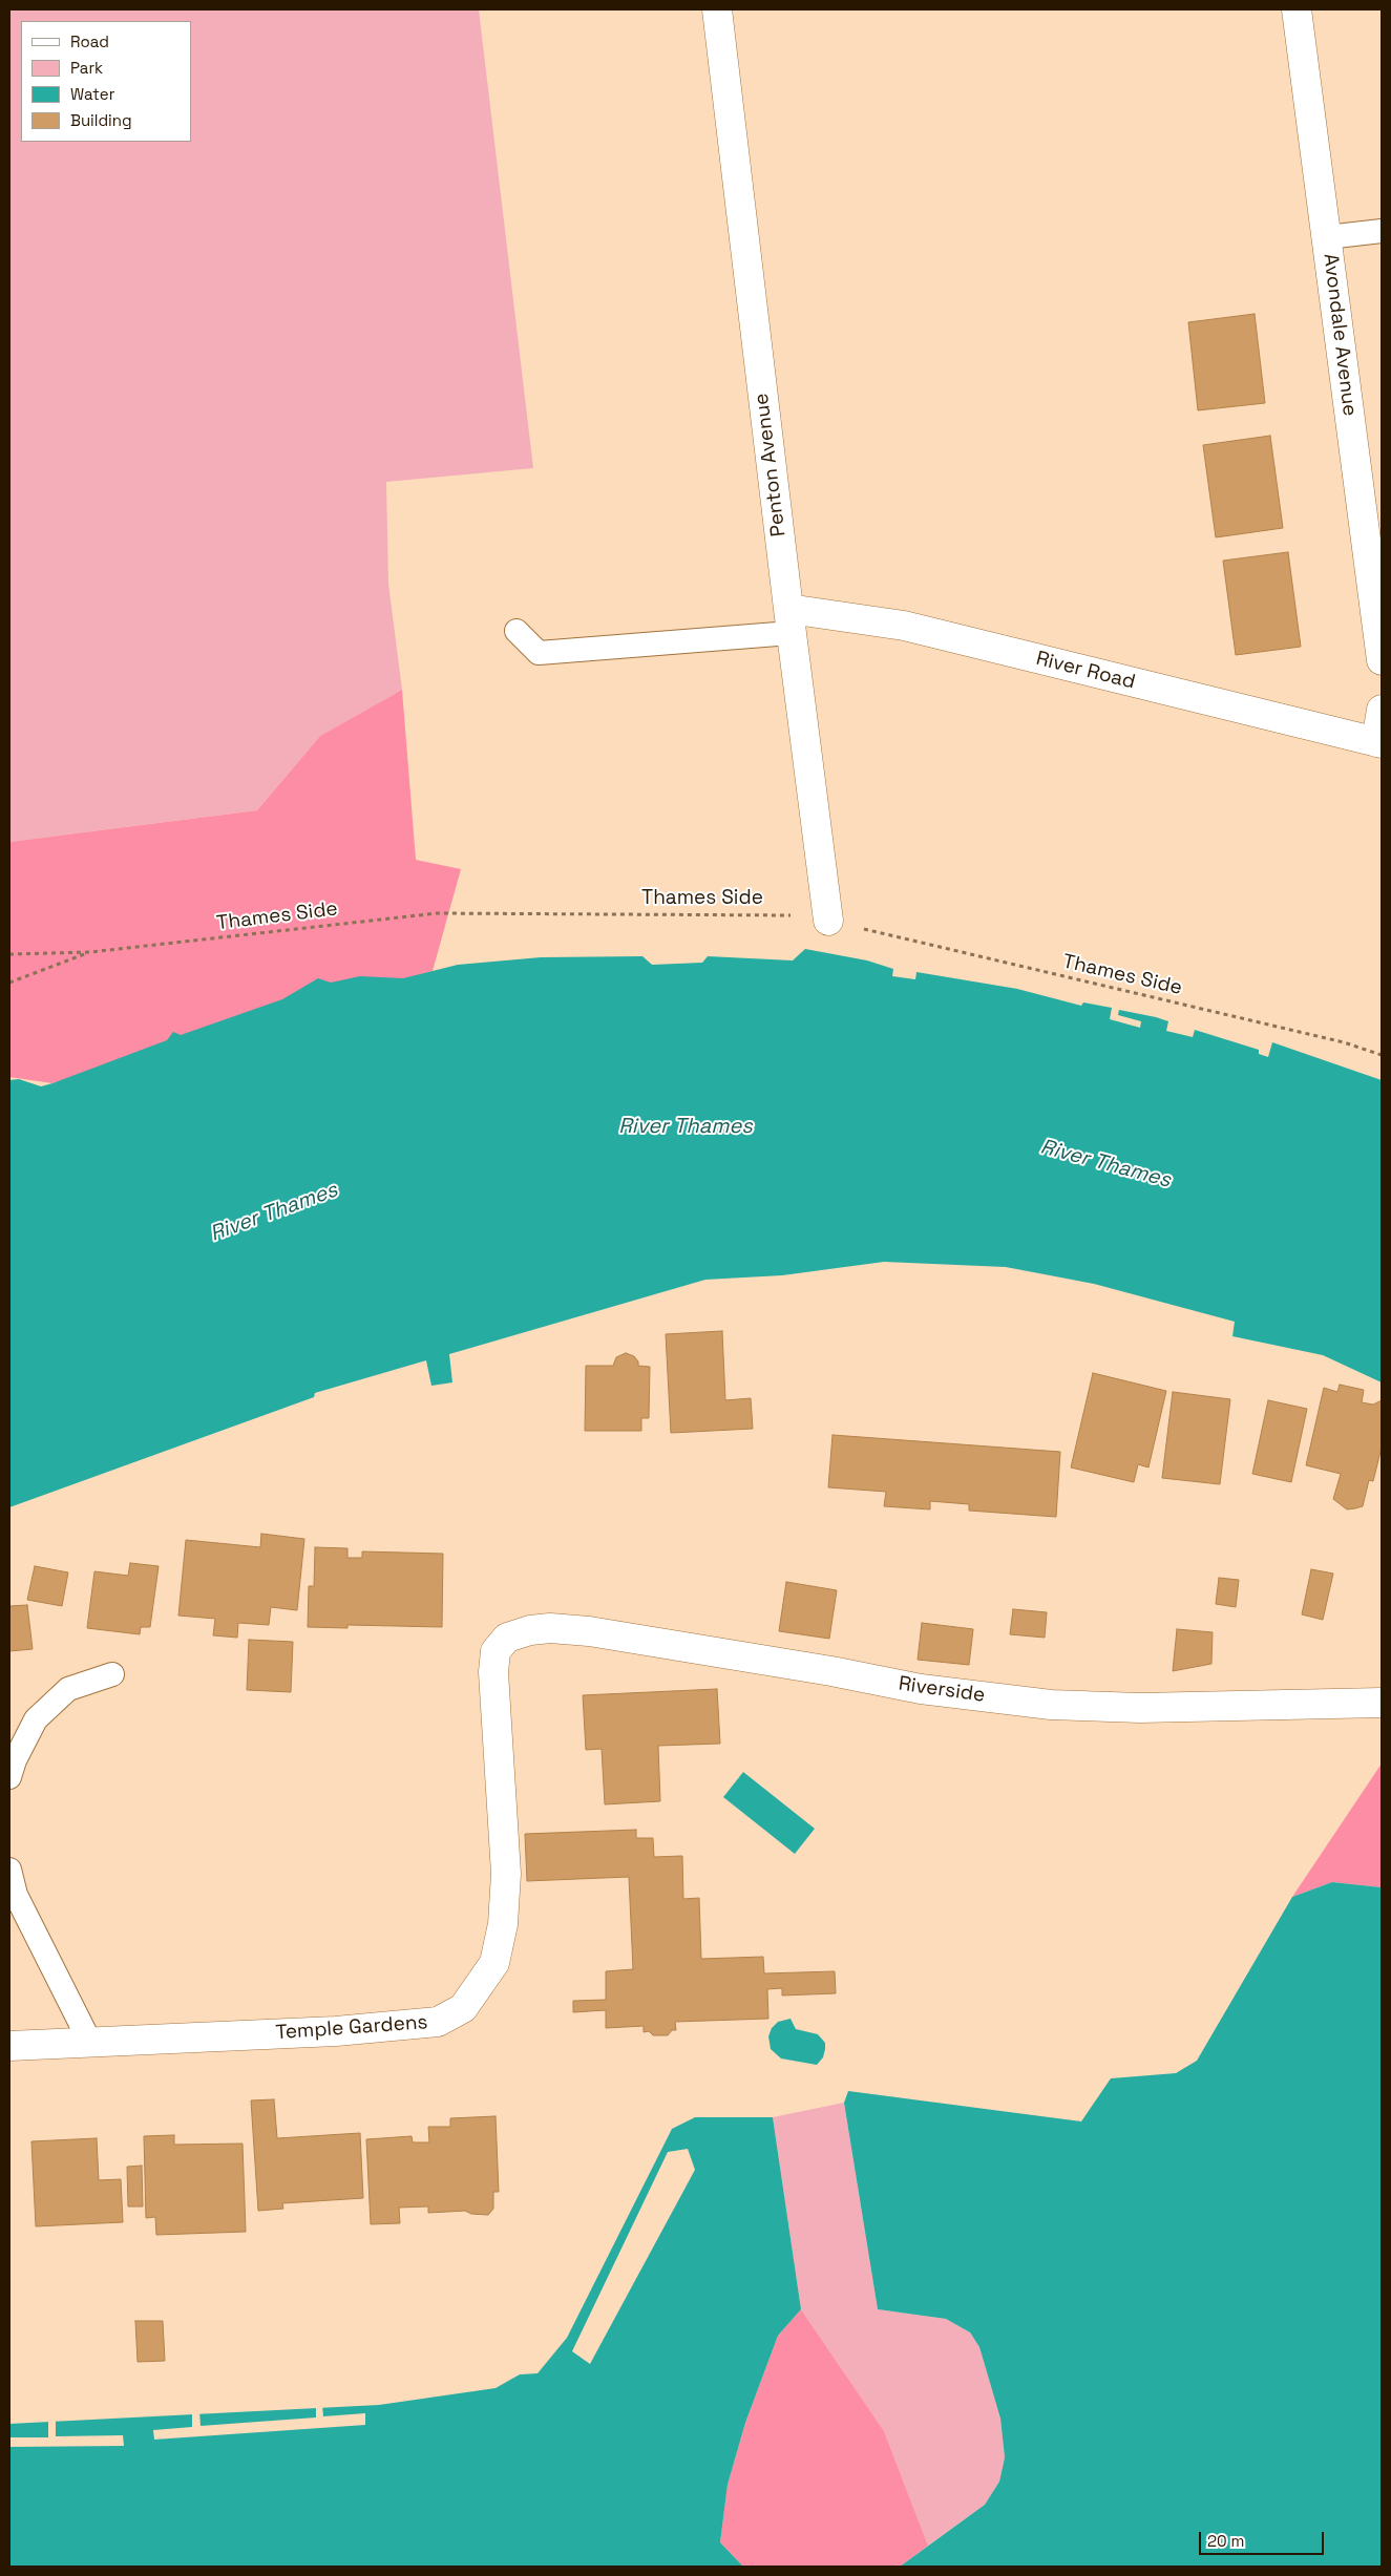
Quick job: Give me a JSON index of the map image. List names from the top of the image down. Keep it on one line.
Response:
{"streets":{"street":["Avondale Avenue","Penton Avenue","River Road","Riverside","Temple Gardens"],"path":["Thames Side"]},"crossings":[["Penton Avenue","River Road"],["Penton Avenue","Thames Side"],["Riverside","Temple Gardens"]],"water":["River Thames"],"legend":["Road","Park","Water","Building"],"scale_bar":"20 m"}
